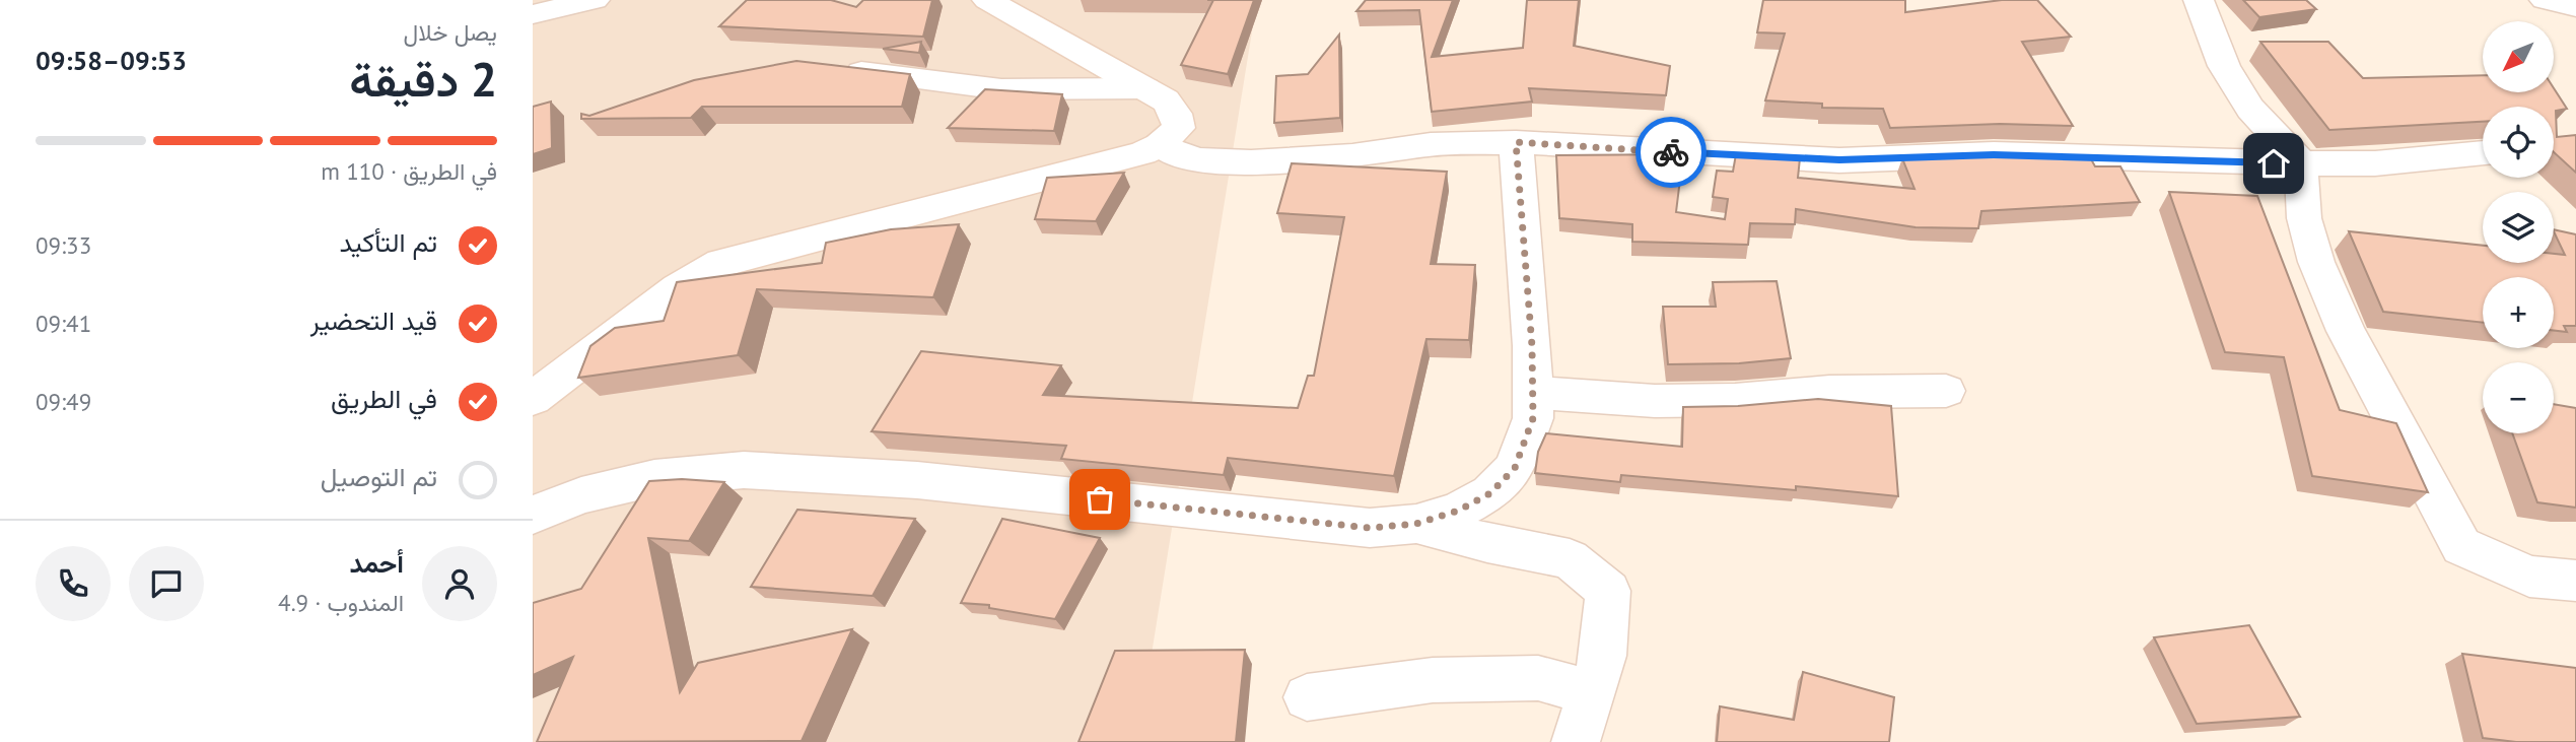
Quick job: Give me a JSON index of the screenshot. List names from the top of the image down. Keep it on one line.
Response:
{"north":"bottom left","page":{"heading":["2 دقيقة","يصل خلال","09:53–09:58"],"panel":["أحمد","المندوب · 4.9"],"map_buttons":["+","−"],"bar":"في الطريق · 110 m","list":[["تم التأكيد","09:33"],["قيد التحضير","09:41"],["في الطريق","09:49"],"تم التوصيل"]}}
